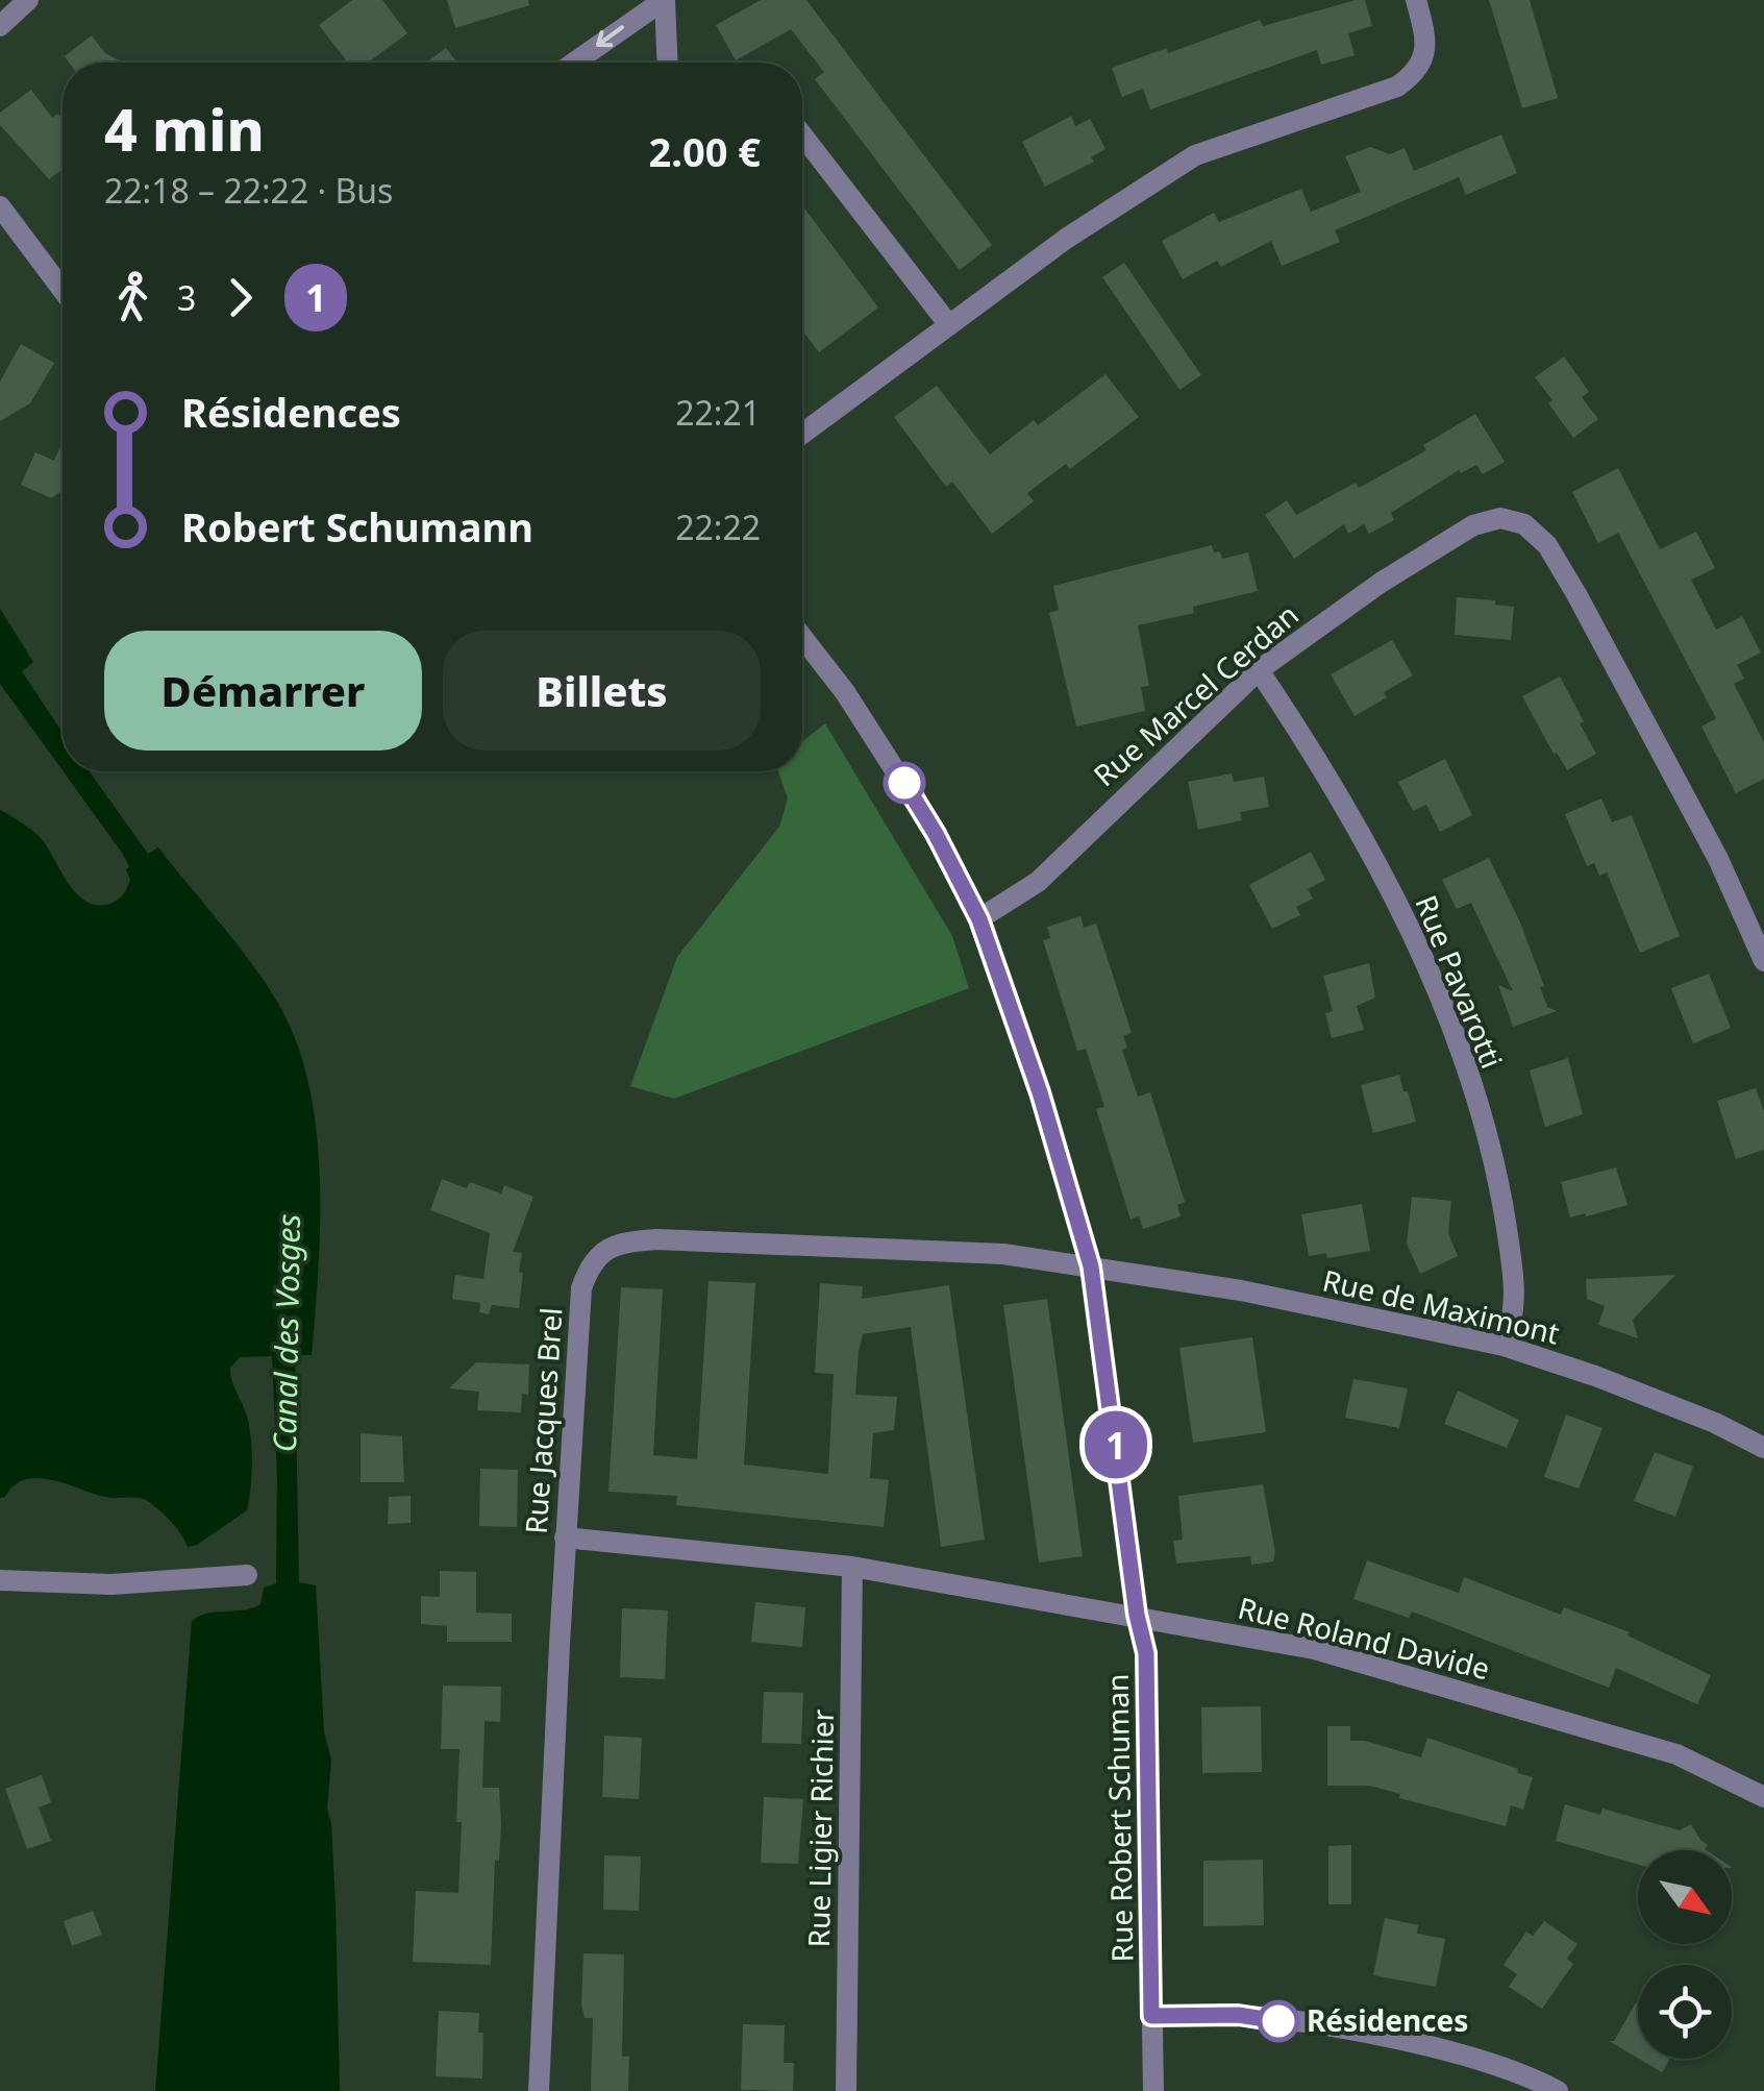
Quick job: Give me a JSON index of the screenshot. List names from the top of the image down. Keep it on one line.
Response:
{"streets":{"street":["Rue Marcel Cerdan","Rue Pavarotti","Rue de Maximont","Rue Jacques Brel","Rue Roland Davide","Rue Robert Schuman","Rue Ligier Richier"]},"crossings":[["Rue Marcel Cerdan","Rue Pavarotti"],["Rue Marcel Cerdan","Rue Robert Schuman"],["Rue Pavarotti","Rue de Maximont"],["Rue de Maximont","Rue Jacques Brel"],["Rue de Maximont","Rue Robert Schuman"],["Rue Jacques Brel","Rue Roland Davide"],["Rue Jacques Brel","Rue Robert Schuman"],["Rue Roland Davide","Rue Robert Schuman"],["Rue Roland Davide","Rue Ligier Richier"]],"water":["Canal des Vosges"],"places":["Résidences"],"lines":["bus line 1"],"north":"bottom right","page":{"on_map":"1","heading":["4 min","22:18 – 22:22 · Bus","2.00 €"],"legs":["3","1"],"list":[{"name":"Résidences","value":"22:21"},{"name":"Robert Schumann","value":"22:22"}],"buttons":["Démarrer","Billets"]}}
